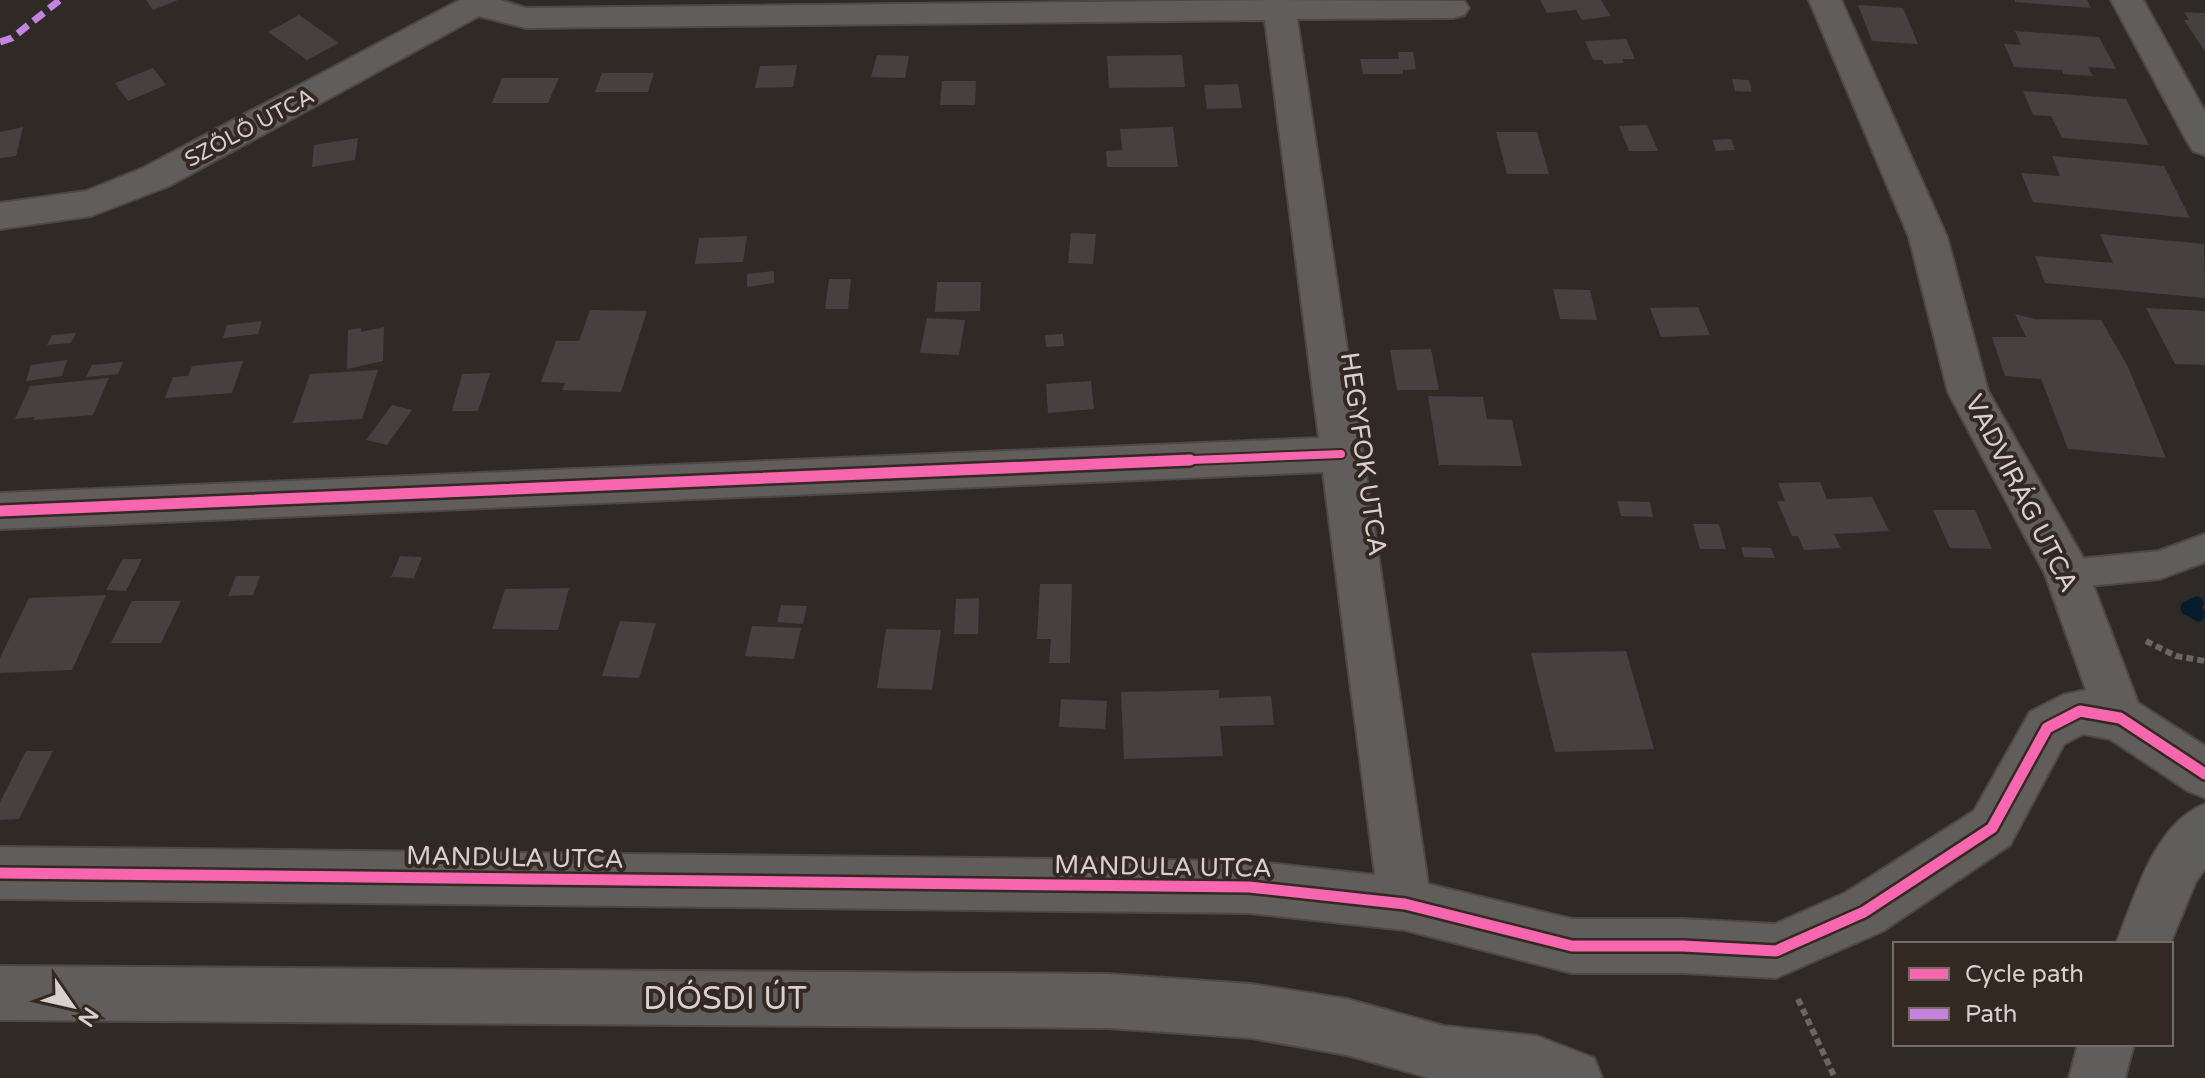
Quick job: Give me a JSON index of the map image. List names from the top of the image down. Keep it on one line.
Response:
{"streets":{"street":["SZŐLŐ UTCA","HEGYFOK UTCA","VADVIRÁG UTCA","MANDULA UTCA","DIÓSDI ÚT"]},"crossings":[["HEGYFOK UTCA","MANDULA UTCA"],["VADVIRÁG UTCA","MANDULA UTCA"]],"legend":["Cycle path","Path"],"north":"bottom right"}
